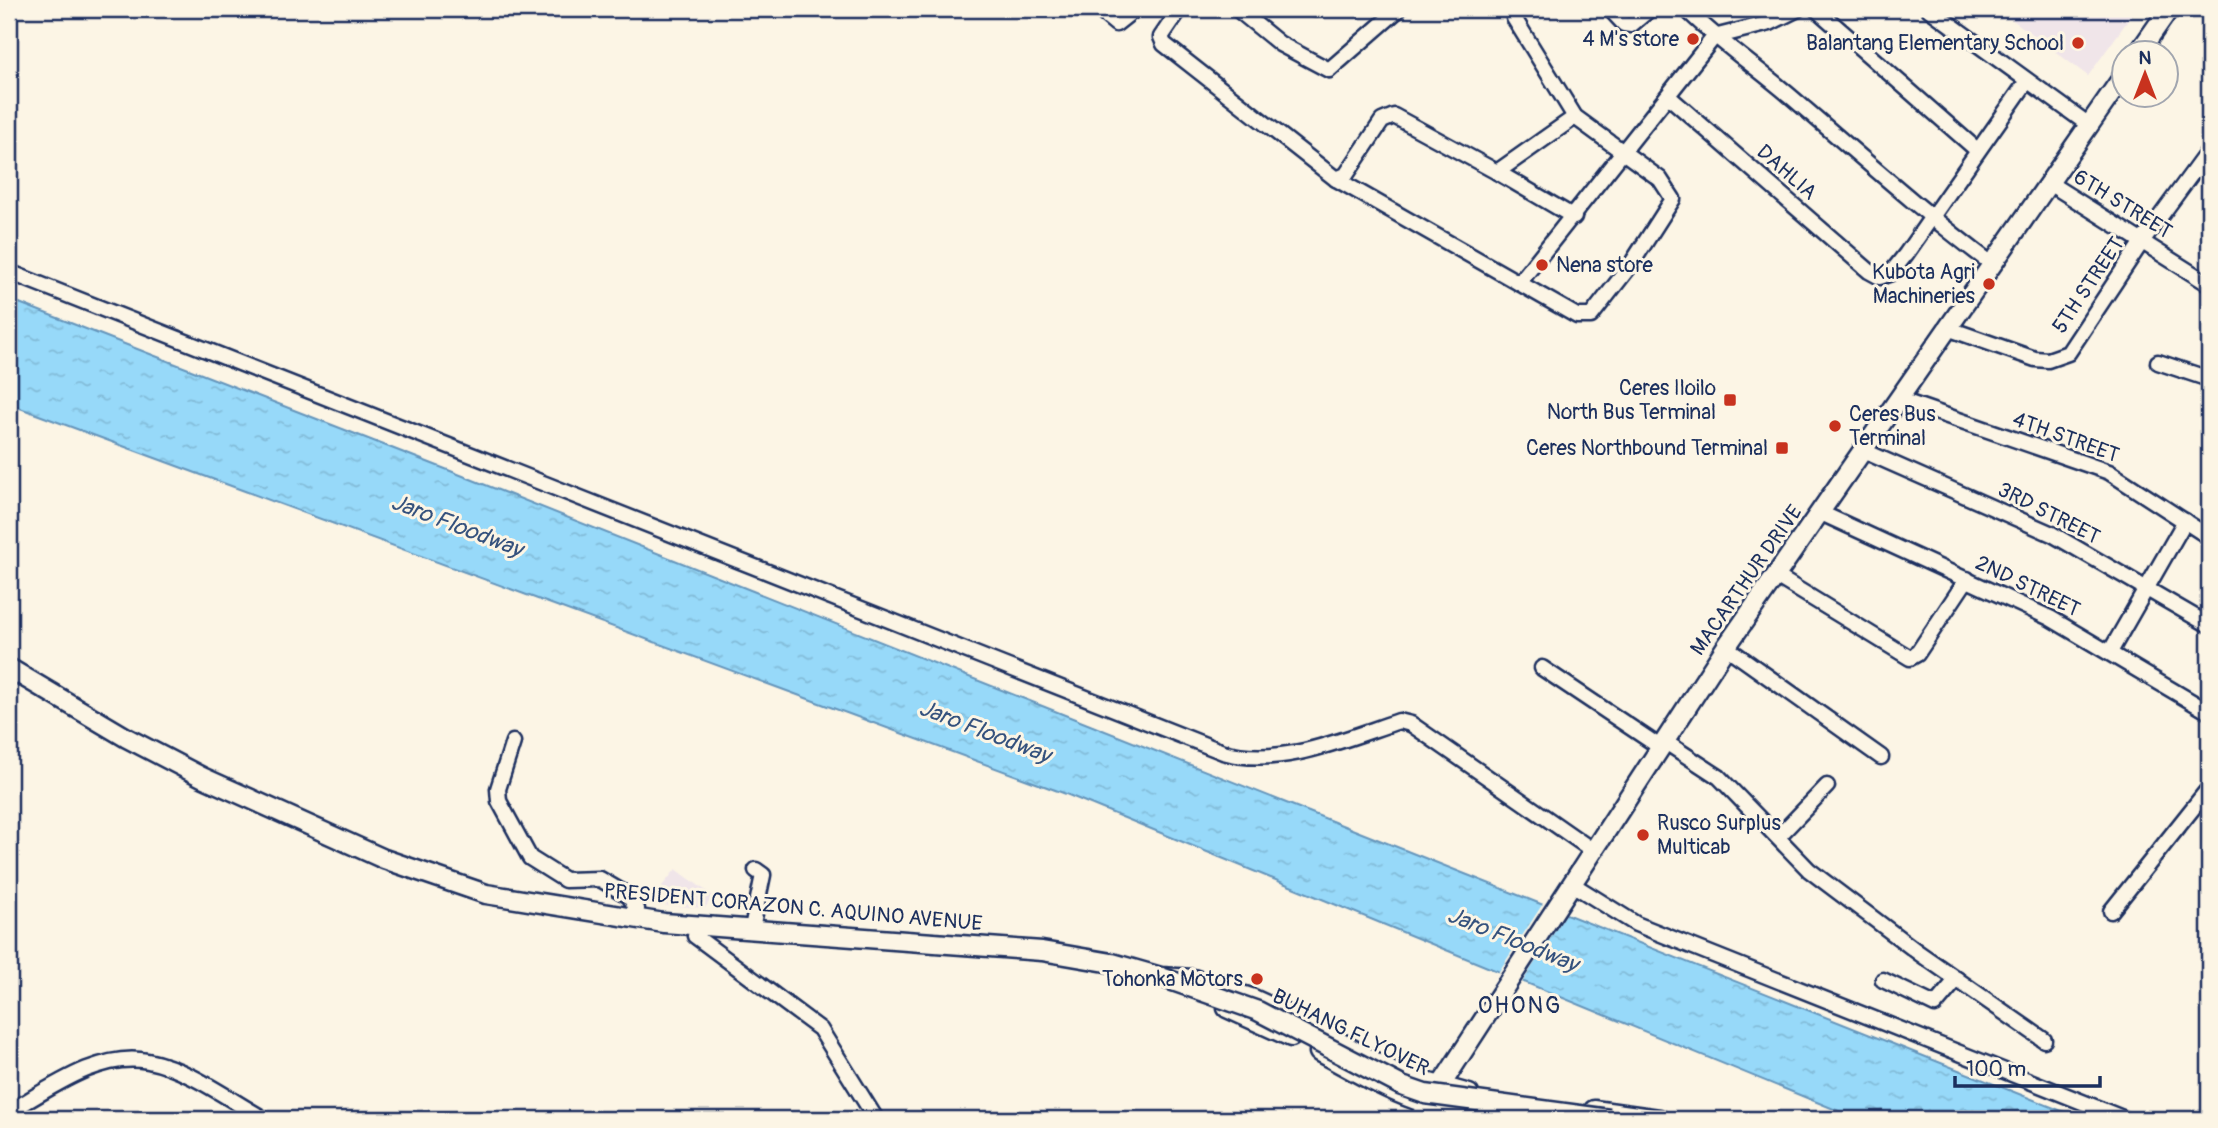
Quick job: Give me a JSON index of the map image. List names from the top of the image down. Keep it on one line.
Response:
{"streets":{"main road":["MACARTHUR DRIVE","PRESIDENT CORAZON C. AQUINO AVENUE","BUHANG FLYOVER"],"street":["DAHLIA","6TH STREET","5TH STREET","4TH STREET","3RD STREET","2ND STREET"]},"crossings":[["6TH STREET","5TH STREET"],["6TH STREET","MACARTHUR DRIVE"],["5TH STREET","MACARTHUR DRIVE"],["4TH STREET","MACARTHUR DRIVE"],["3RD STREET","MACARTHUR DRIVE"],["MACARTHUR DRIVE","2ND STREET"],["MACARTHUR DRIVE","PRESIDENT CORAZON C. AQUINO AVENUE"],["PRESIDENT CORAZON C. AQUINO AVENUE","BUHANG FLYOVER"]],"districts":["OHONG"],"water":["Jaro Floodway"],"places":{"other":["4 M's store","Balantang Elementary School","Nena store","Kubota Agri Machineries","Ceres Bus Terminal","Rusco Surplus Multicab","Tohonka Motors"],"transit":["Ceres Iloilo North Bus Terminal","Ceres Northbound Terminal"]},"scale_bar":"100 m","north":"top"}
